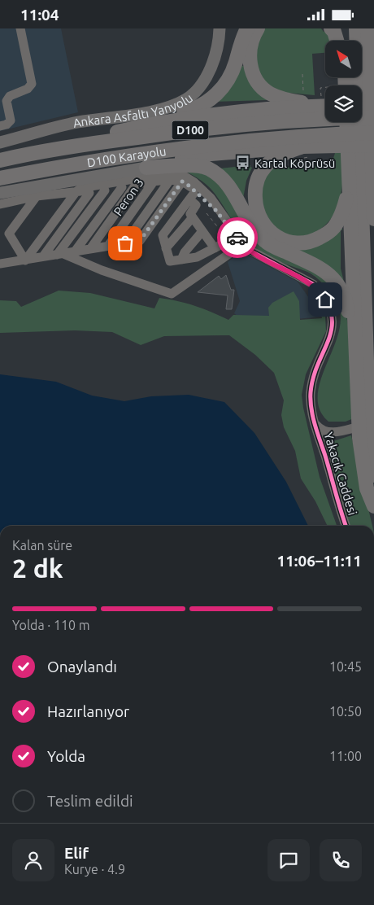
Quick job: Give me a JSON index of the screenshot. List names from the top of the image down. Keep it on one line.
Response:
{"streets":{"highway":["D100","D100 Karayolu"],"main road":["Ankara Asfaltı Yanyolu"],"street":["Peron 3","Yakacık Caddesi"]},"places":{"bus stop":["Kartal Köprüsü"]},"north":"top left","page":{"status":"11:04","heading":["2 dk","Kalan süre","11:06–11:11"],"panel":["Elif","Kurye · 4.9"],"bar":"Yolda · 110 m","list":[["Onaylandı","10:45"],["Hazırlanıyor","10:50"],["Yolda","11:00"],"Teslim edildi"]}}
